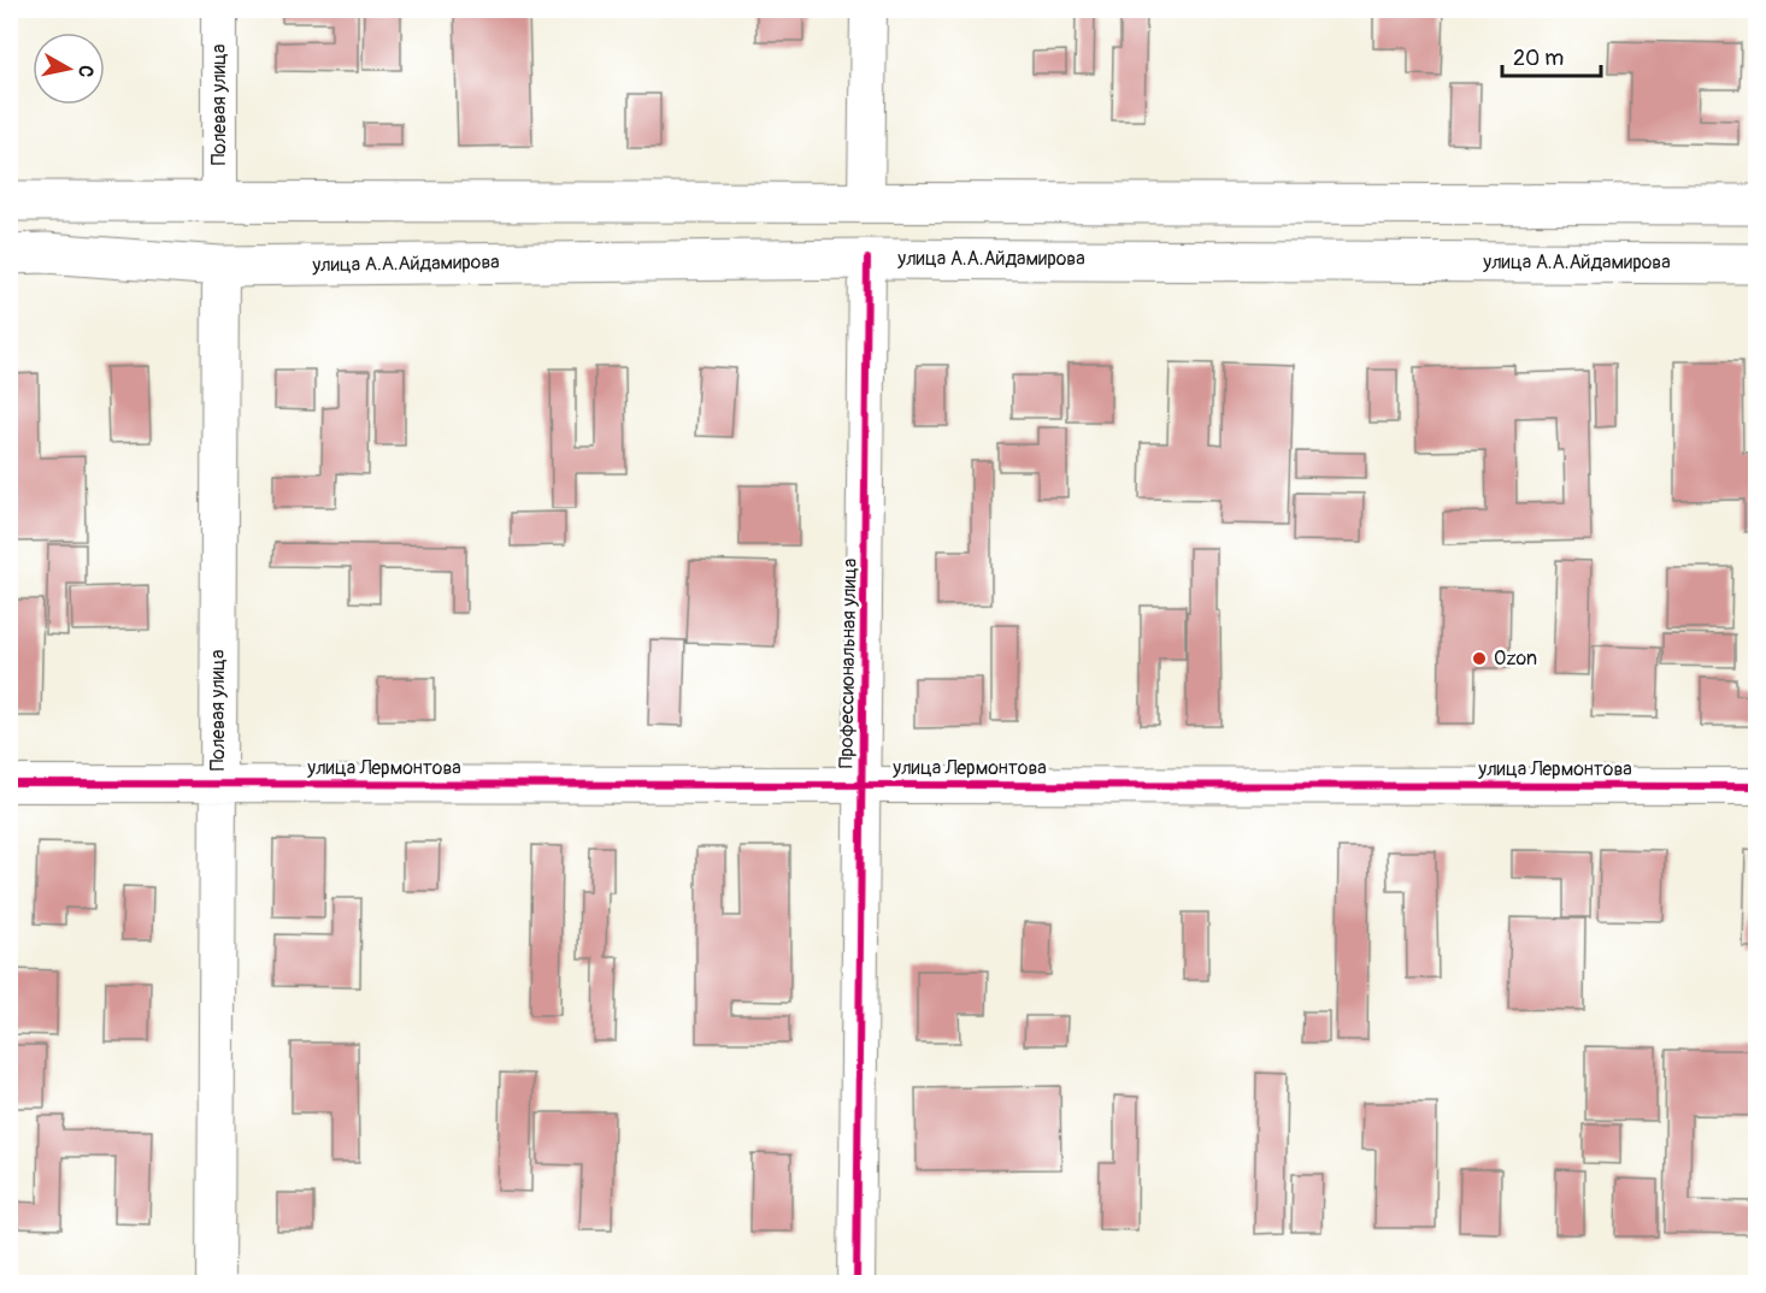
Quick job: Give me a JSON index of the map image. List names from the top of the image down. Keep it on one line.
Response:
{"streets":{"main road":["улица А.А.Айдамирова"],"street":["Полевая улица","Профессиональная улица","улица Лермонтова"]},"crossings":[["Полевая улица","улица А.А.Айдамирова"],["Полевая улица","улица Лермонтова"],["улица А.А.Айдамирова","Профессиональная улица"],["Профессиональная улица","улица Лермонтова"]],"places":["Ozon"],"scale_bar":"20 m","north":"right"}
